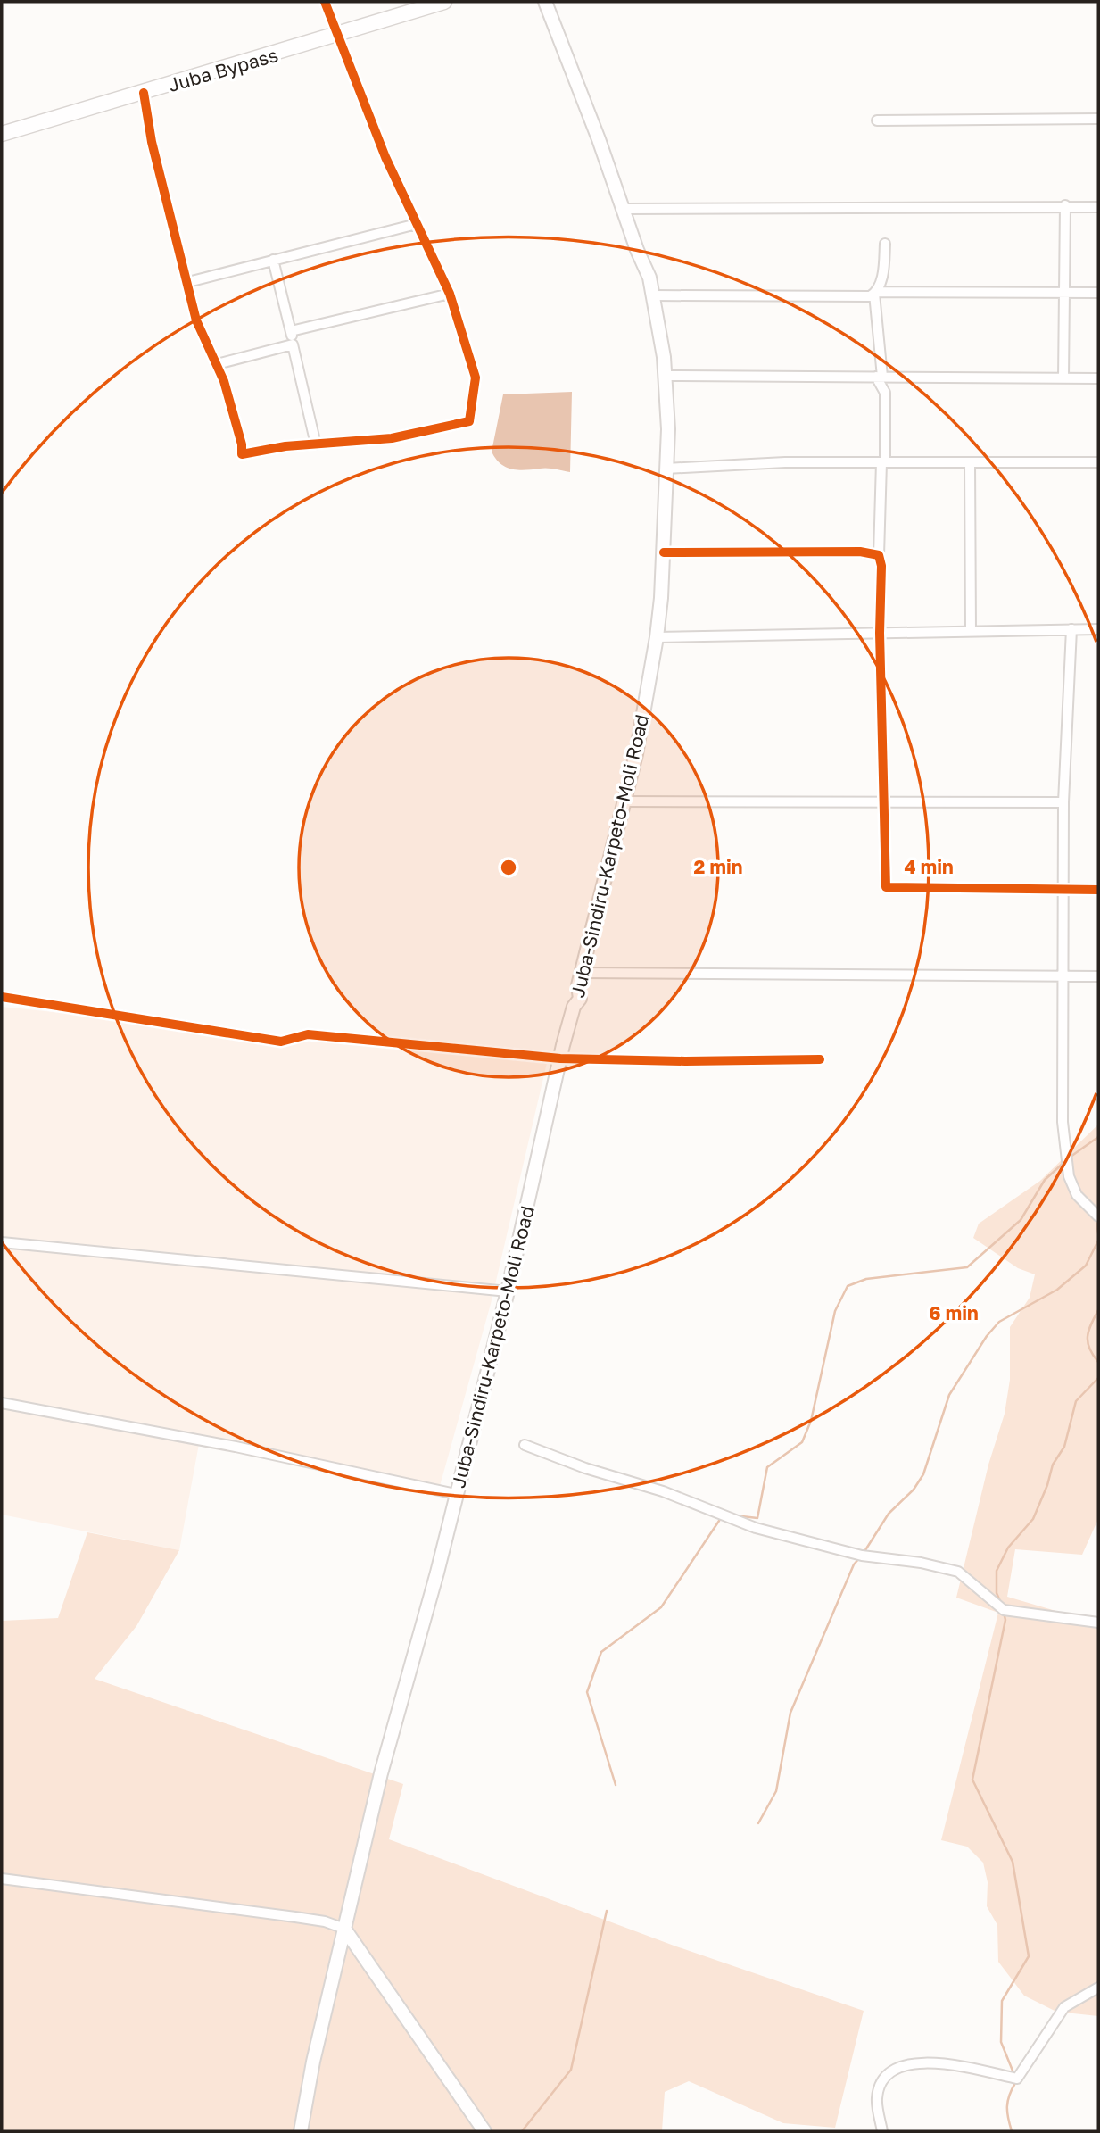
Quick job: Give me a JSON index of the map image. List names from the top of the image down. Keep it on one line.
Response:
{"streets":{"main road":["Juba Bypass","Juba-Sindiru-Karpeto-Moli Road"]},"rings":["2 min","4 min","6 min"]}
